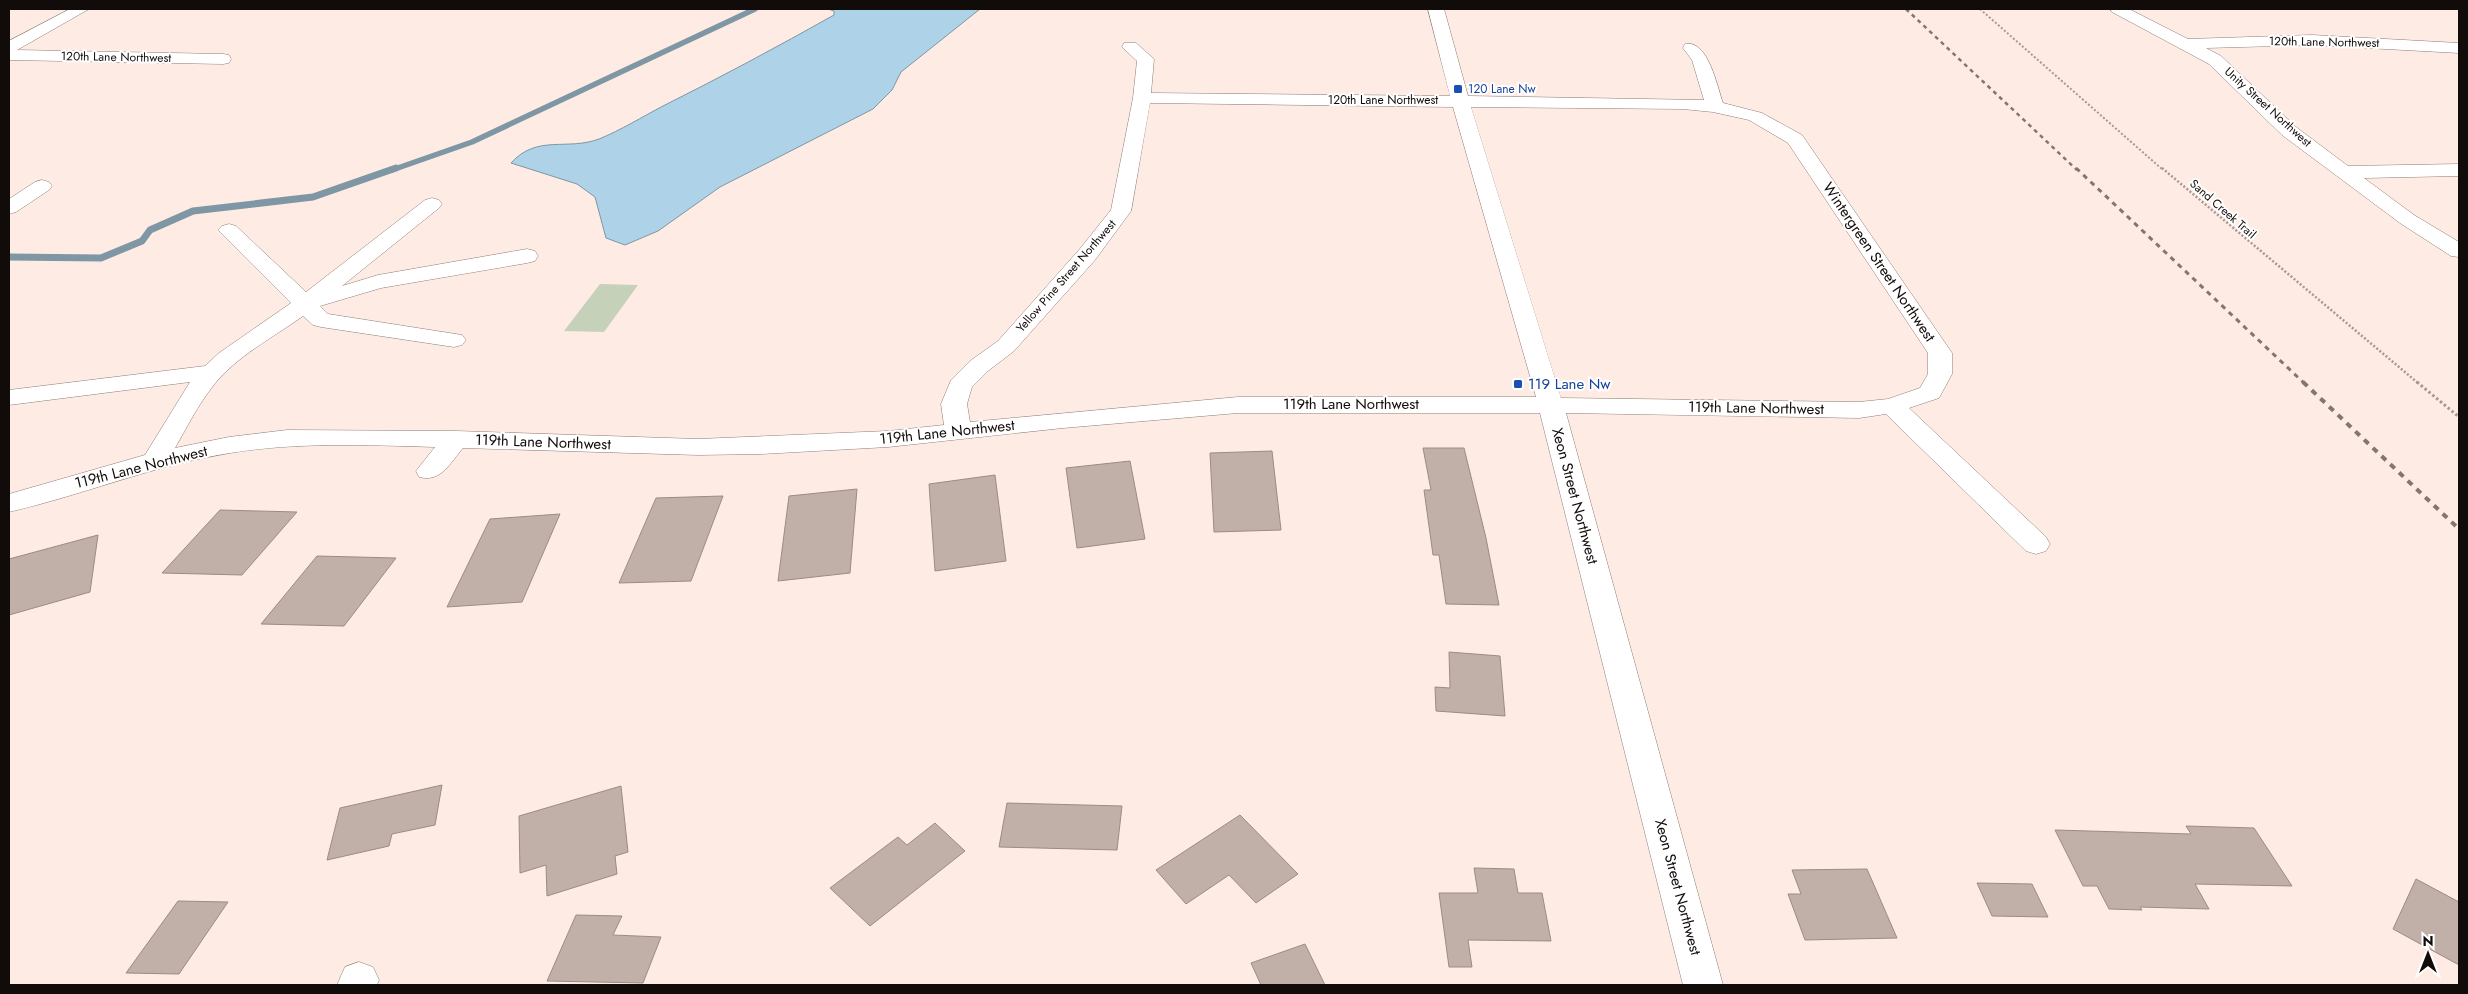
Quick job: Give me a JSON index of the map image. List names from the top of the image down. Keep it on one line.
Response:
{"streets":{"street":["120th Lane Northwest","Unity Street Northwest","Wintergreen Street Northwest","Yellow Pine Street Northwest","119th Lane Northwest","Xeon Street Northwest"],"path":["Sand Creek Trail"]},"crossings":[["120th Lane Northwest","Unity Street Northwest"],["120th Lane Northwest","Wintergreen Street Northwest"],["120th Lane Northwest","Yellow Pine Street Northwest"],["120th Lane Northwest","Xeon Street Northwest"],["Wintergreen Street Northwest","119th Lane Northwest"],["Yellow Pine Street Northwest","119th Lane Northwest"],["119th Lane Northwest","Xeon Street Northwest"]],"places":{"transit":["120 Lane Nw","119 Lane Nw"]},"north":"top"}
